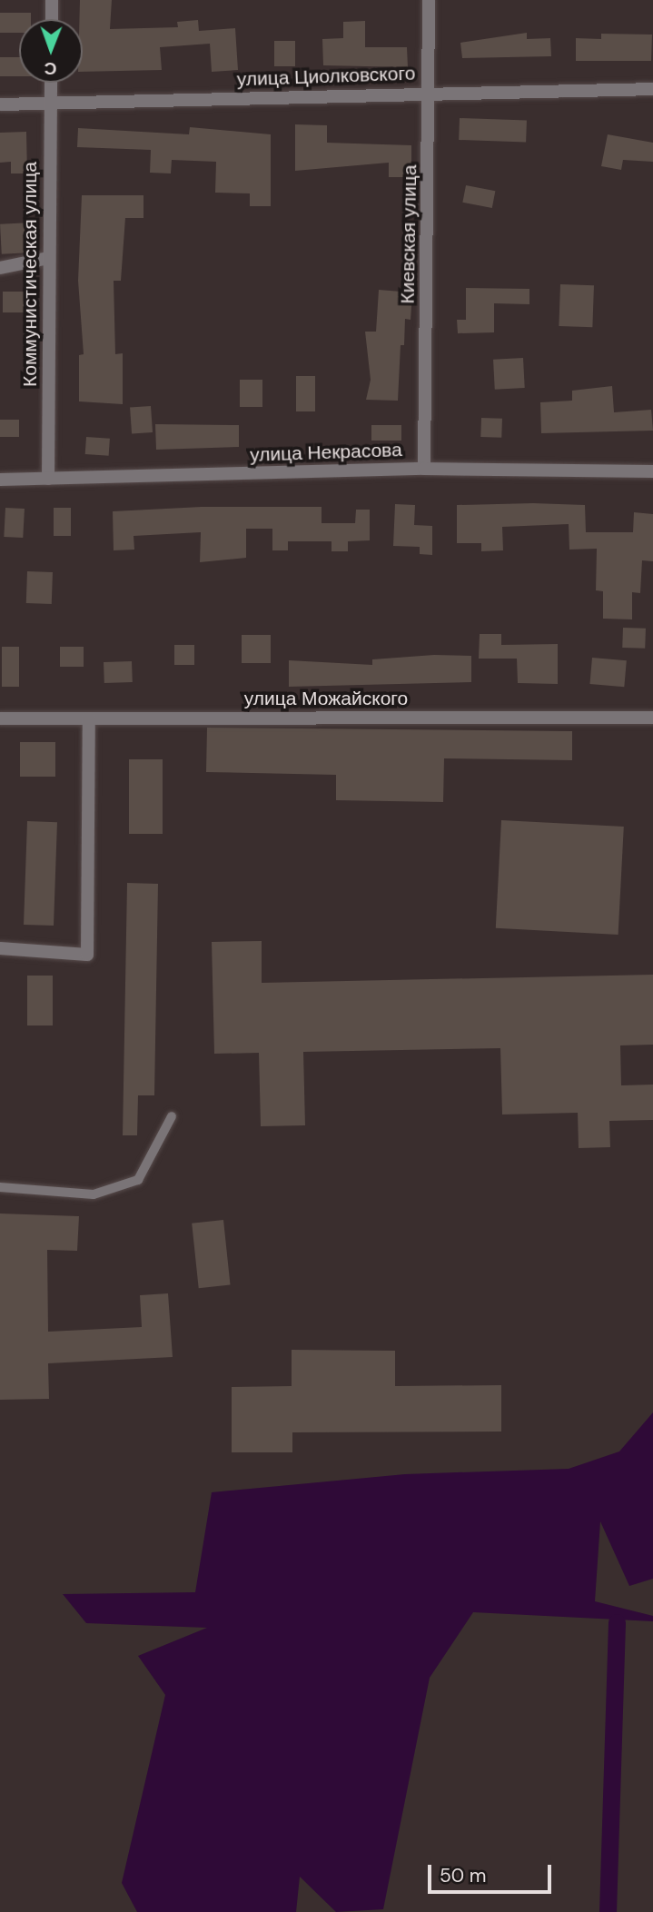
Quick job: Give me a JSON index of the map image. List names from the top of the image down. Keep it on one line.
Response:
{"streets":{"street":["улица Циолковского","Киевская улица","Коммунистическая улица","улица Некрасова","улица Можайского"]},"crossings":[["улица Циолковского","Киевская улица"],["улица Циолковского","Коммунистическая улица"],["Киевская улица","улица Некрасова"],["Коммунистическая улица","улица Некрасова"]],"scale_bar":"50 m","north":"bottom"}
